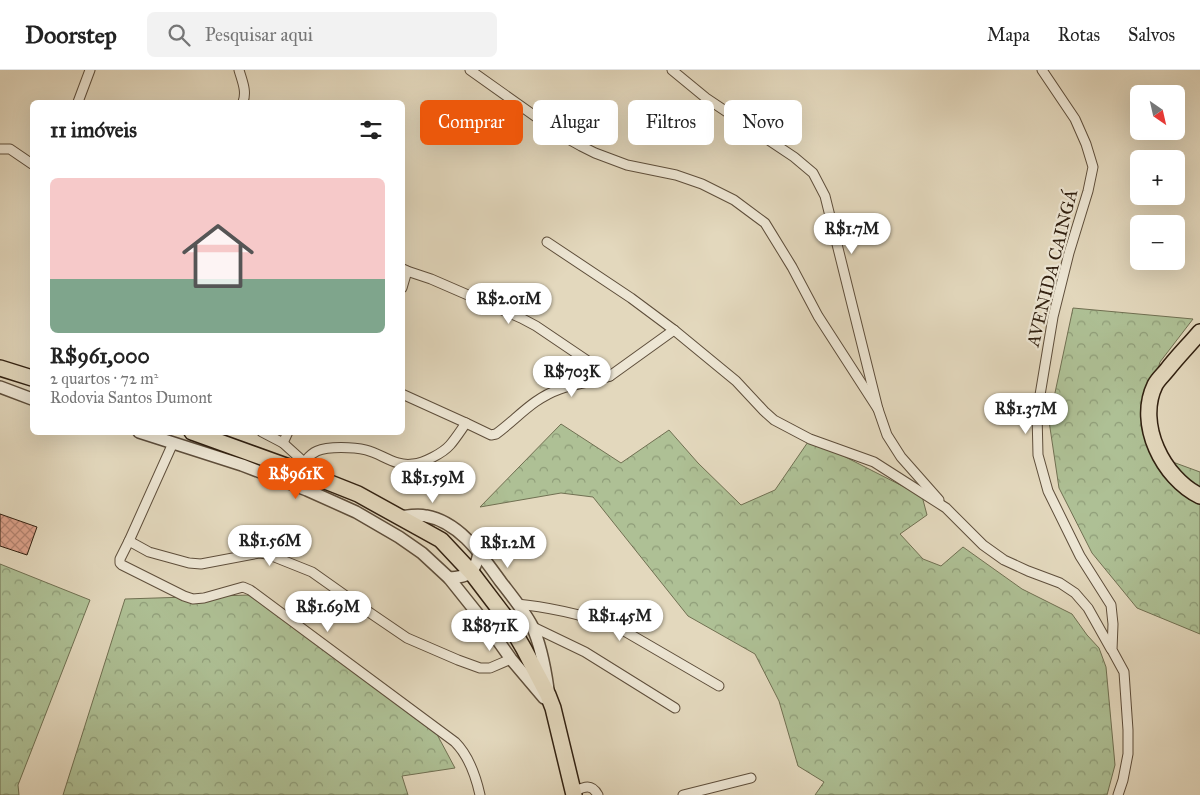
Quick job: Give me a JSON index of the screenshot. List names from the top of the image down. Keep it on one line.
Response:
{"streets":{"street":["AVENIDA CAINGÁ"]},"north":"bottom right","page":{"header":"Doorstep","search":"Pesquisar aqui","nav":["Mapa","Rotas","Salvos"],"map_buttons":["+","−"],"chip":["Comprar","Alugar","Filtros","Novo"],"heading":"11 imóveis","list":[{"name":"R$961,000","note":"2 quartos · 72 m² · Rodovia Santos Dumont"}],"price":["R$1.7M","R$2.01M","R$703K","R$1.37M","R$961K","R$1.59M","R$1.56M","R$1.2M","R$1.69M","R$1.45M","R$871K"]}}
